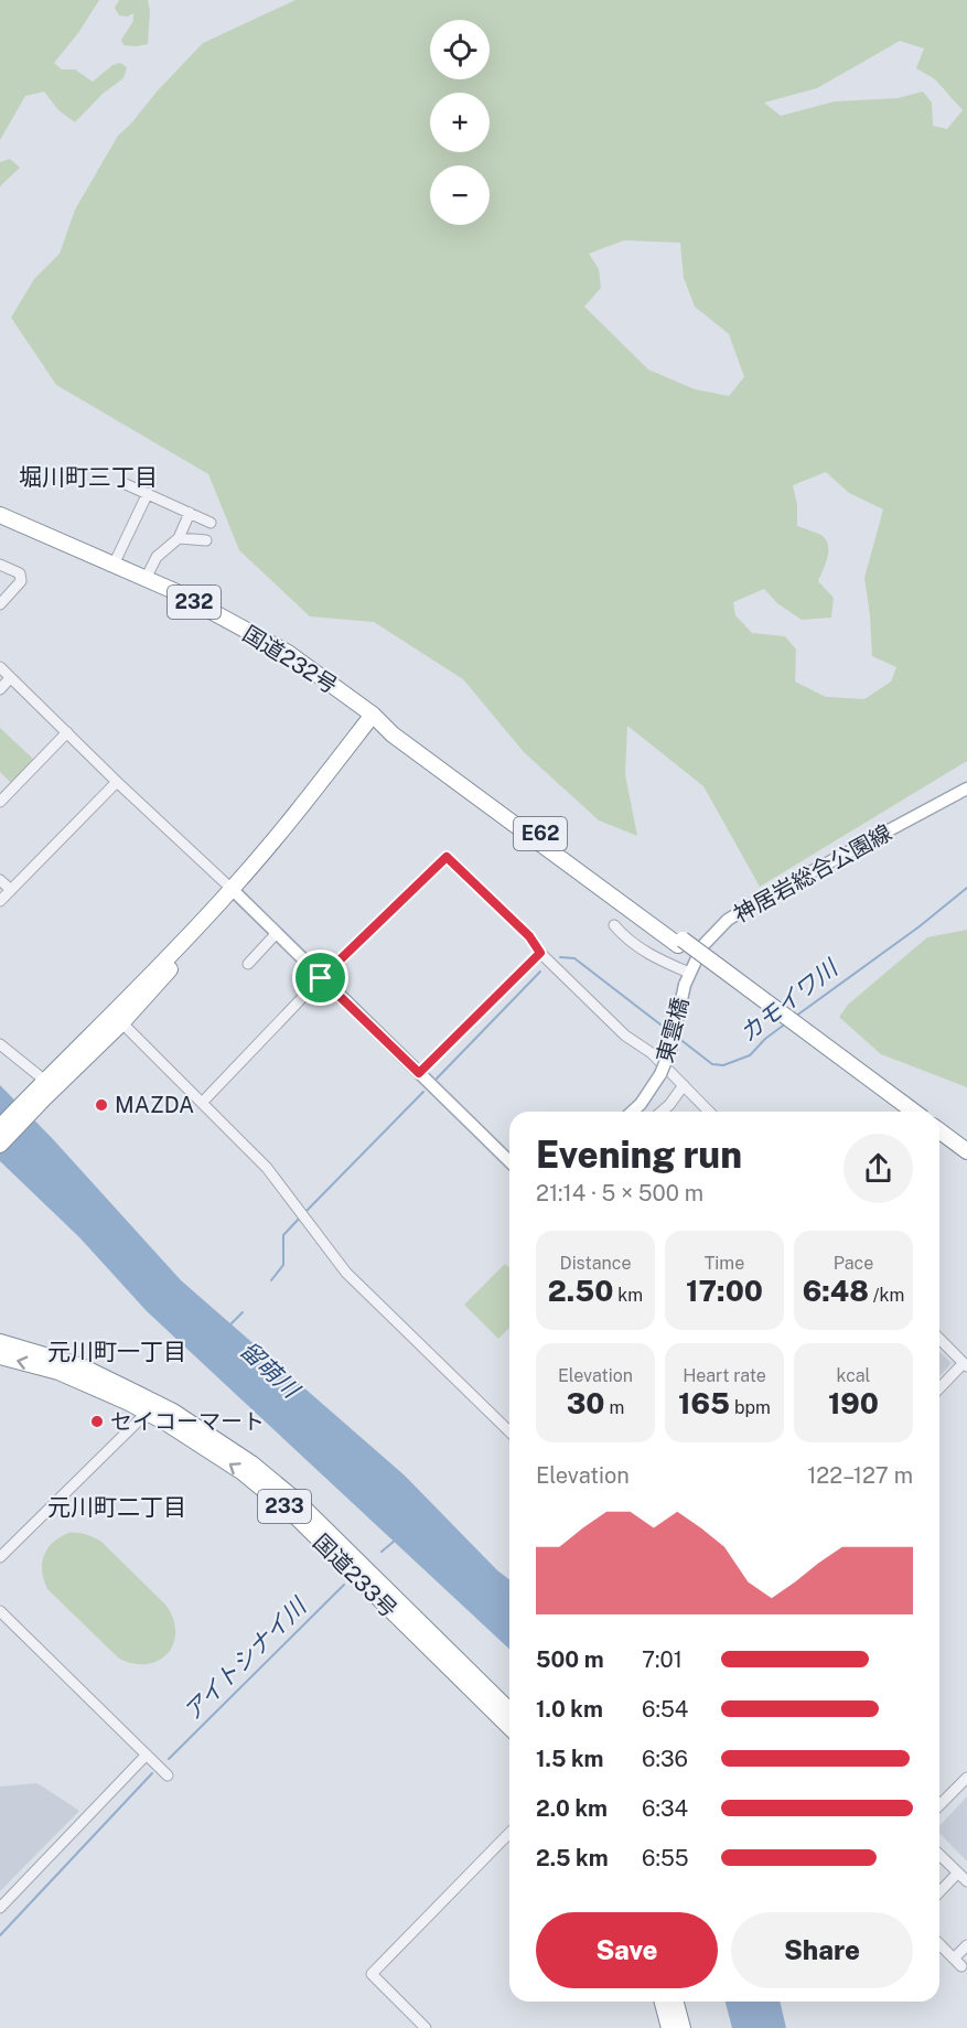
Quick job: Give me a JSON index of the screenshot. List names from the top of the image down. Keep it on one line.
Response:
{"streets":{"highway":["232","国道232号","E62","233","国道233号"],"main road":["神居岩総合公園線","東雲橋"]},"crossings":[["国道232号","E62"],["神居岩総合公園線","東雲橋"]],"districts":["堀川町三丁目","元川町一丁目","元川町二丁目"],"water":["カモイワ川","留萌川","アイトシナイ川"],"places":["MAZDA","セイコーマート"],"page":{"map_buttons":["+","−"],"heading":["Evening run","21:14 · 5 × 500 m"],"stats":[["Distance","2.50 km"],["Time","17:00"],["Pace","6:48 /km"],["Elevation","30 m"],["Heart rate","165 bpm"],["kcal","190"]],"chart":["Elevation","122–127 m"],"list":[{"name":"500 m","note":"7:01"},{"name":"1.0 km","note":"6:54"},{"name":"1.5 km","note":"6:36"},{"name":"2.0 km","note":"6:34"},{"name":"2.5 km","note":"6:55"}],"buttons":["Save","Share"]}}
